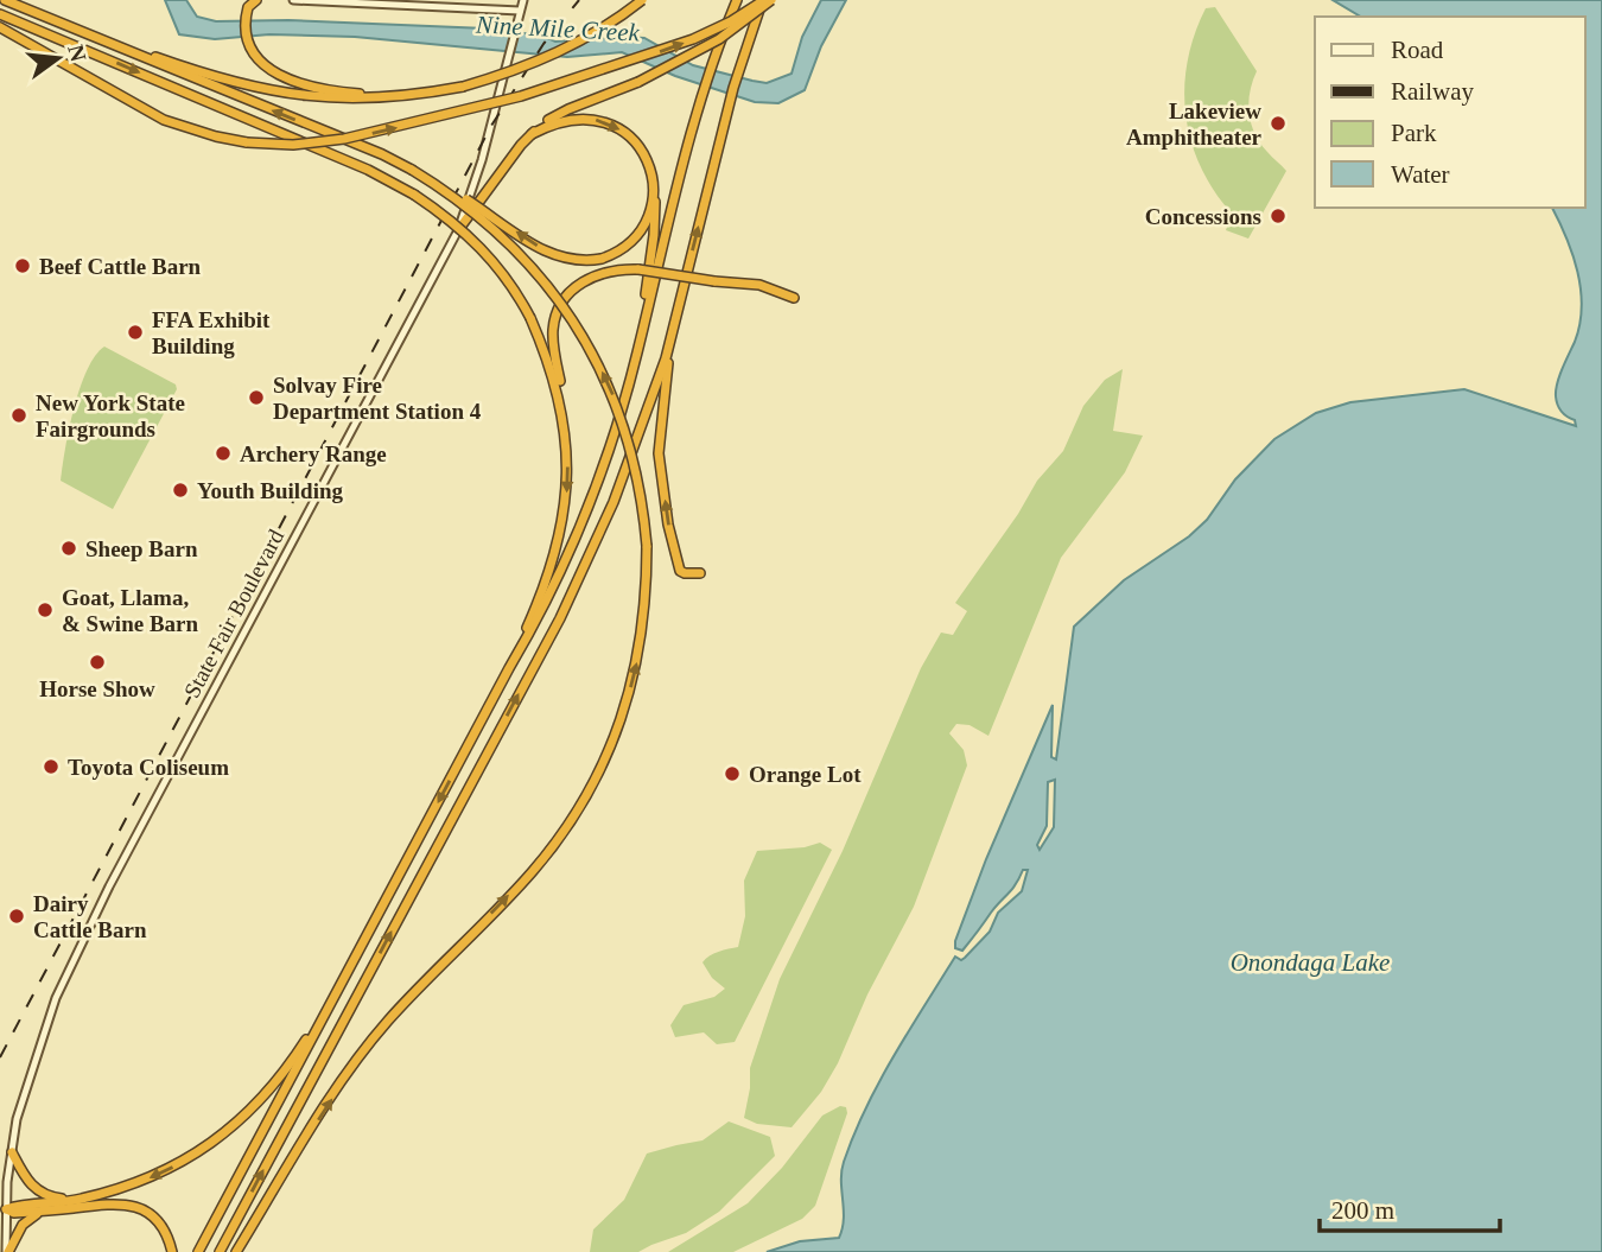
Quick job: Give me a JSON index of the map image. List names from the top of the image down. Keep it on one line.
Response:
{"streets":{"main road":["State Fair Boulevard"]},"water":["Nine Mile Creek","Onondaga Lake"],"places":["Lakeview Amphitheater","Concessions","Beef Cattle Barn","FFA Exhibit Building","Solvay Fire Department Station 4","New York State Fairgrounds","Archery Range","Youth Building","Sheep Barn","Goat, Llama, & Swine Barn","Horse Show","Toyota Coliseum","Orange Lot","Dairy Cattle Barn"],"legend":["Road","Railway","Park","Water"],"scale_bar":"200 m","north":"right"}
